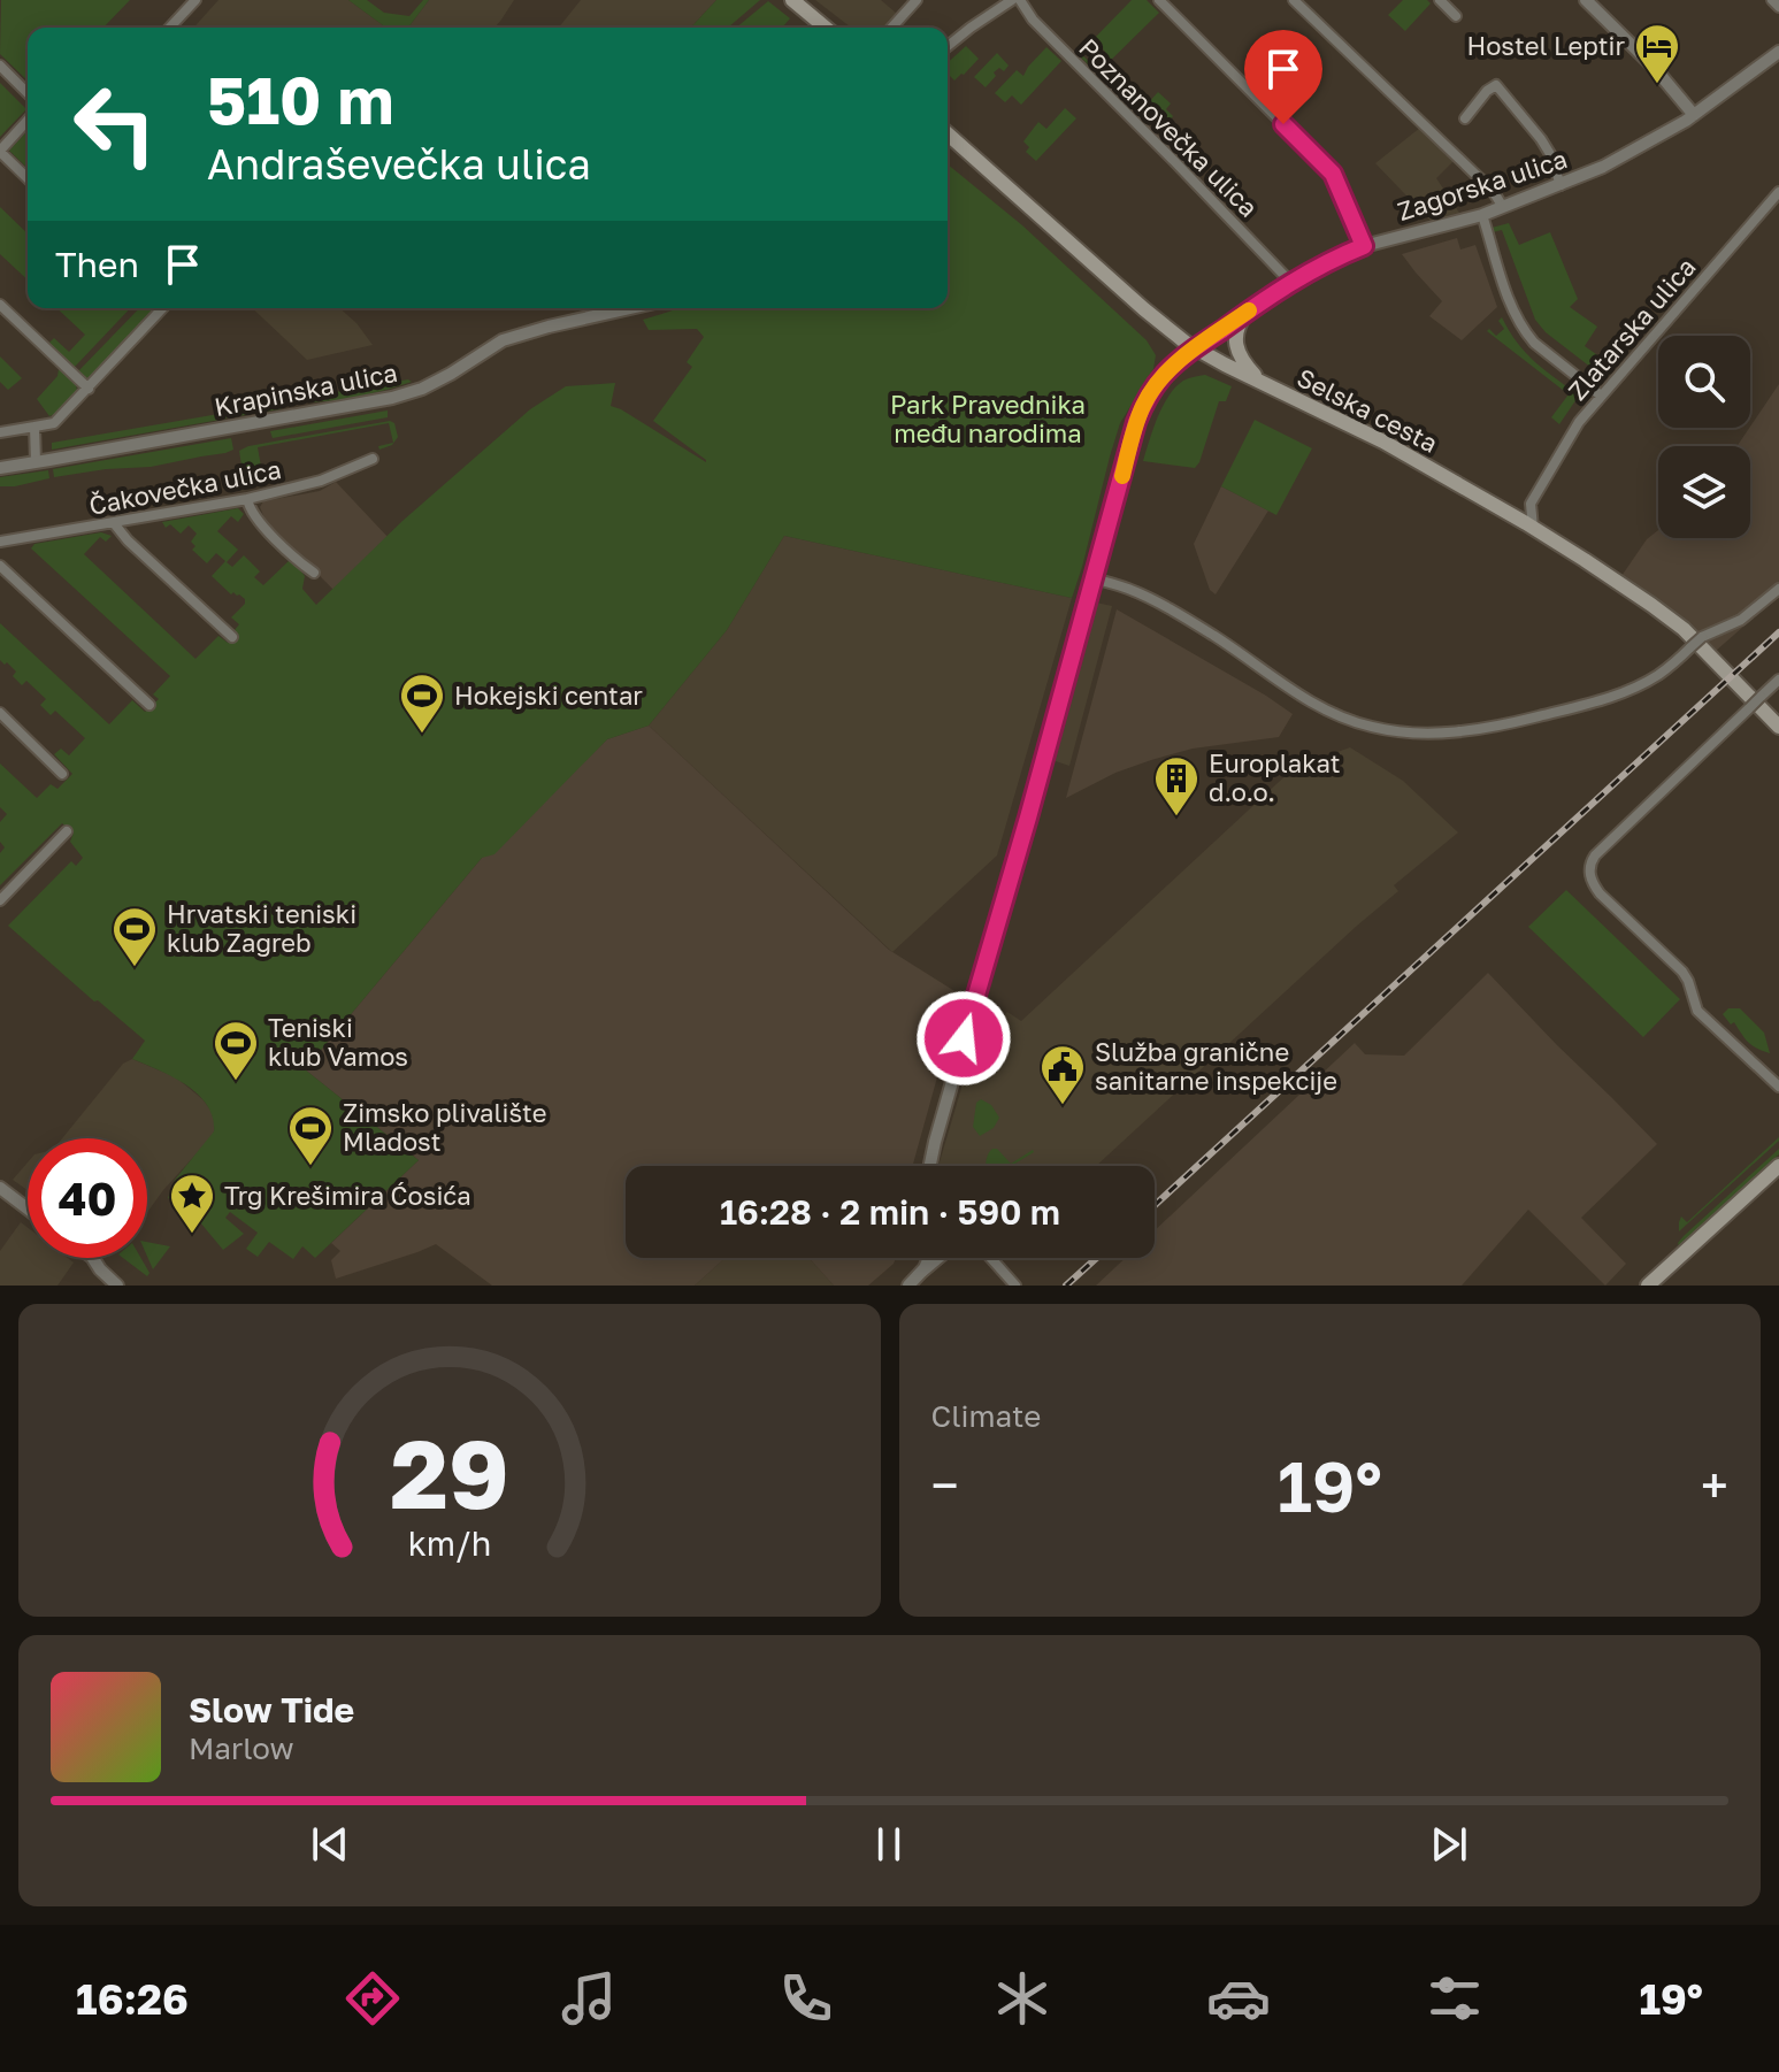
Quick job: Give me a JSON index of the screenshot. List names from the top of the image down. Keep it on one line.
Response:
{"streets":{"main road":["Selska cesta"],"street":["Poznanovečka ulica","Zagorska ulica","Zlatarska ulica","Krapinska ulica","Čakovečka ulica"]},"crossings":[["Poznanovečka ulica","Zagorska ulica"],["Zagorska ulica","Selska cesta"]],"parks":["Park Pravednika među narodima"],"places":{"hotel":["Hostel Leptir"],"sports":["Hokejski centar","Hrvatski teniski klub Zagreb","Teniski klub Vamos","Zimsko plivalište Mladost"],"building":["Europlakat d.o.o."],"public building":["Služba granične sanitarne inspekcije"],"place":["Trg Krešimira Ćosića"]},"page":{"turn":["510 m","Andraševečka ulica"],"then":"Then","limit":"40","trip":"16:28 · 2 min · 590 m","tile":"Climate","heat":["−","19°","+"],"song":["Slow Tide","Marlow"],"tabs":["16:26","19°"],"gauge":["29","km/h"]}}
